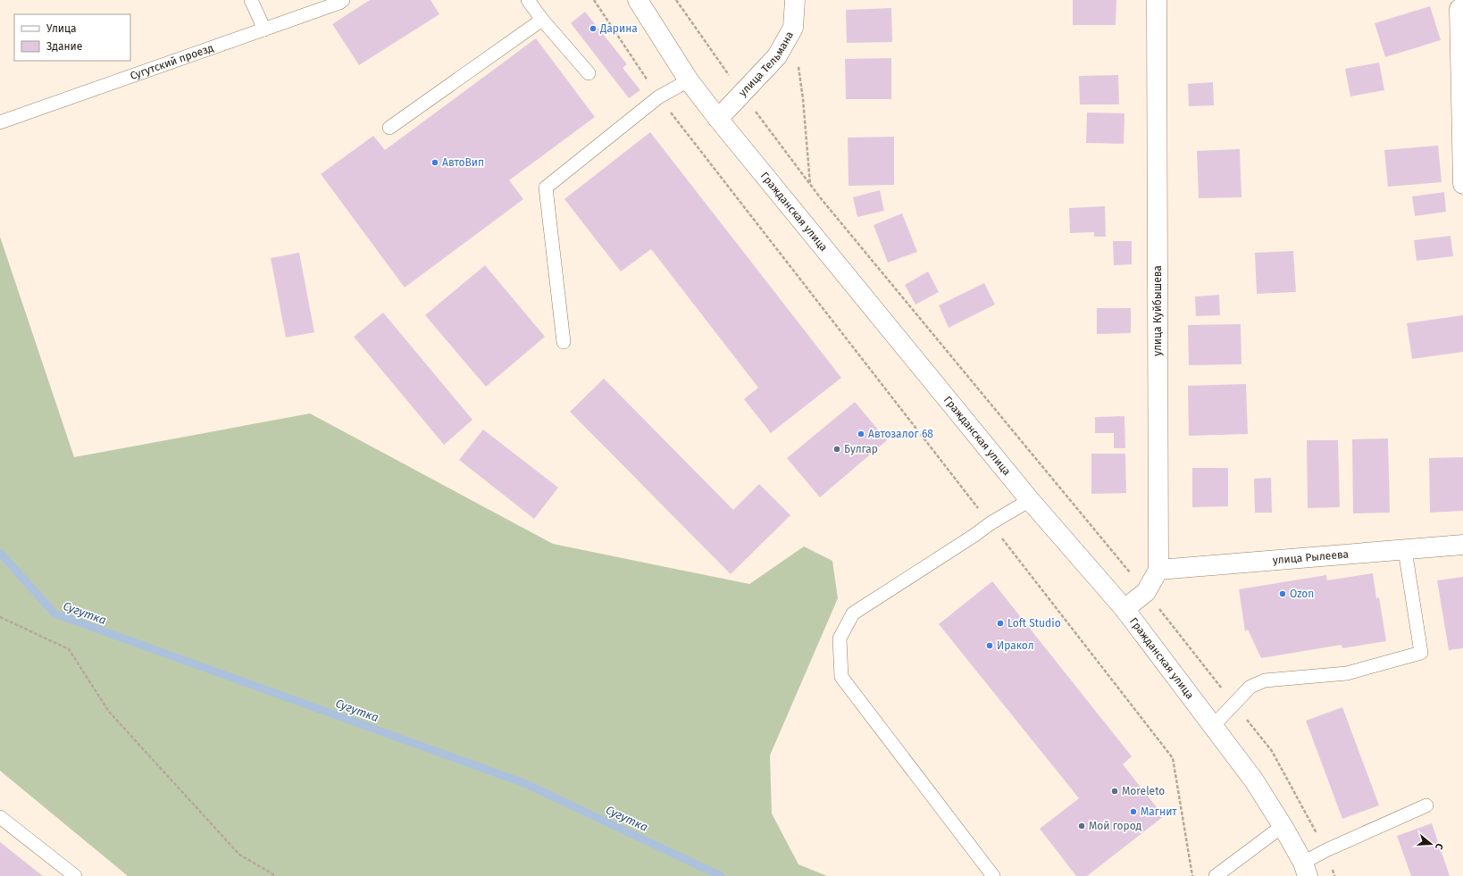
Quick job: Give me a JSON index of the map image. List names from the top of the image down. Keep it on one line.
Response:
{"streets":{"street":["улица Тельмана","Гражданская улица","улица Куйбышева","улица Рылеева"],"lane":["Сугутский проезд"]},"crossings":[["улица Тельмана","Гражданская улица"],["Гражданская улица","улица Куйбышева"],["улица Куйбышева","улица Рылеева"]],"water":["Сугутка"],"places":["Дарина","АвтоВип","Автозалог 68","Булгар","Ozon","Loft Studio","Иракол","Moreleto","Магнит","Мой город"],"legend":["Улица","Здание"],"north":"right"}
